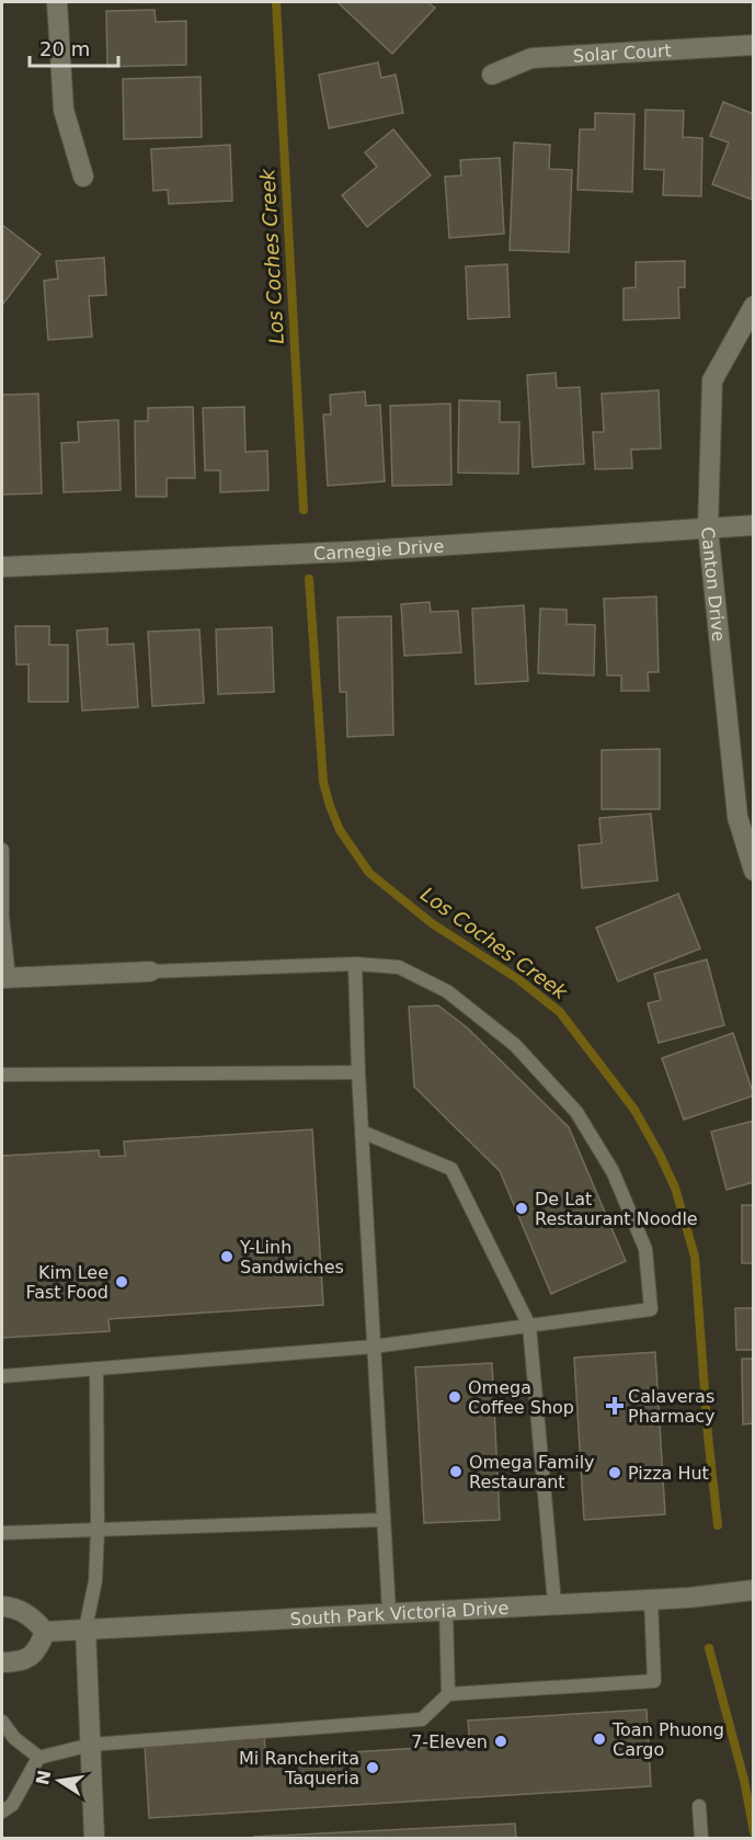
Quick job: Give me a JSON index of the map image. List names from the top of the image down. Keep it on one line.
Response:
{"streets":{"street":["Solar Court","Carnegie Drive","Canton Drive","South Park Victoria Drive"]},"crossings":[["Carnegie Drive","Canton Drive"]],"water":["Los Coches Creek"],"places":{"other":["De Lat Restaurant Noodle","Y-Linh Sandwiches","Kim Lee Fast Food","Omega Coffee Shop","Omega Family Restaurant","Pizza Hut","Toan Phuong Cargo","7-Eleven","Mi Rancherita Taqueria"],"health":["Calaveras Pharmacy"]},"scale_bar":"20 m","north":"left"}
